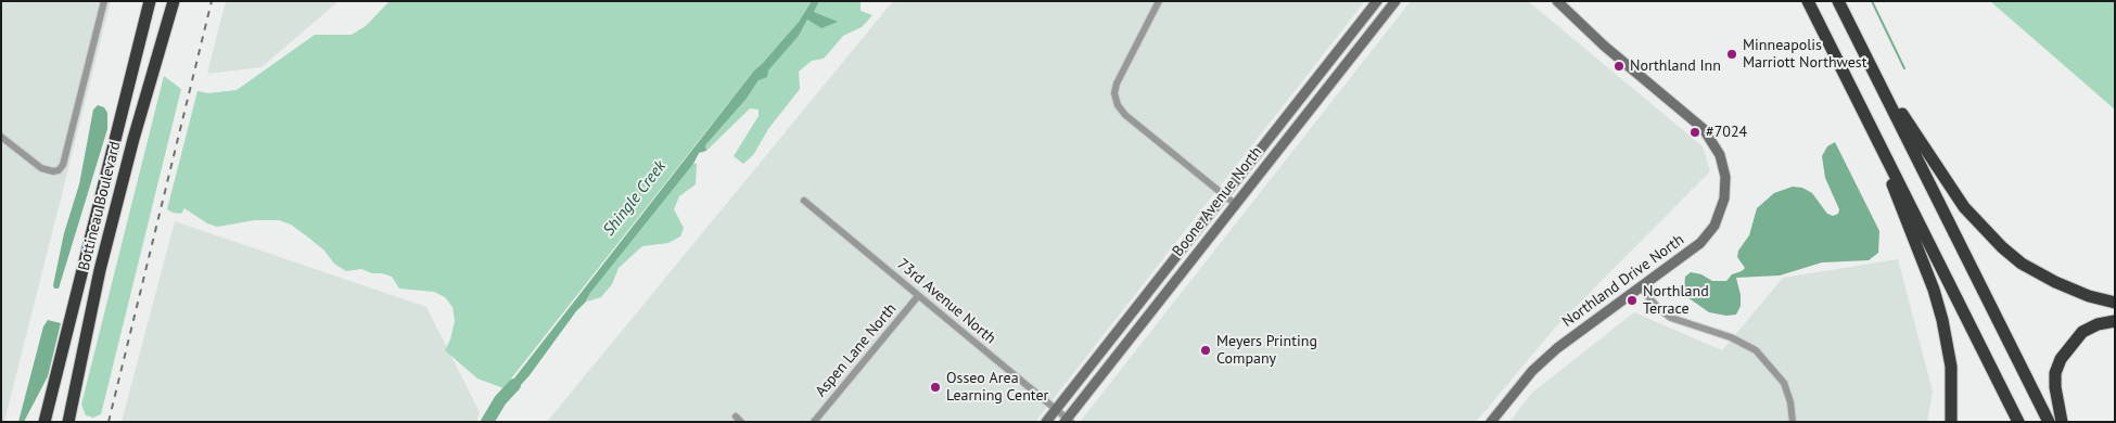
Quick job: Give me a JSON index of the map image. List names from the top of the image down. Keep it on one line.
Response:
{"streets":{"highway":["Bottineau Boulevard"],"street":["Boone Avenue North","Northland Drive North","73rd Avenue North","Aspen Lane North"]},"crossings":[["Boone Avenue North","73rd Avenue North"],["73rd Avenue North","Aspen Lane North"]],"water":["Shingle Creek"],"places":["Minneapolis Marriott Northwest","Northland Inn","#7024","Northland Terrace","Meyers Printing Company","Osseo Area Learning Center"]}
